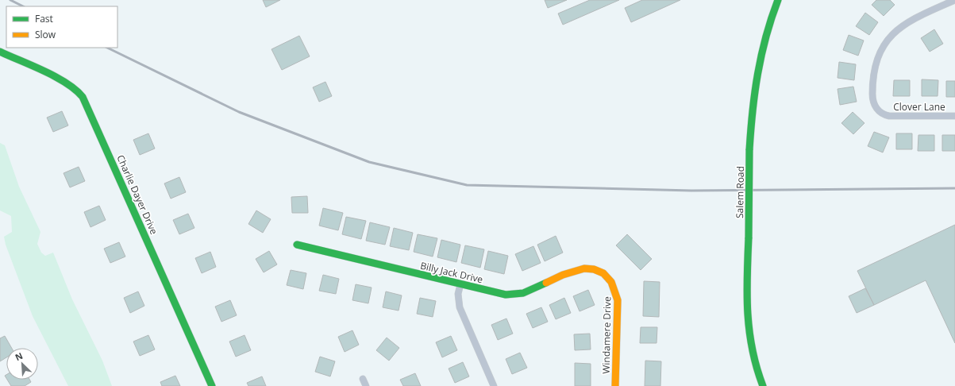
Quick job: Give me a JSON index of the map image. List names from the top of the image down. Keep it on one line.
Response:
{"streets":{"street":["Clover Lane","Salem Road","Charlie Dayer Drive","Billy Jack Drive","Windamere Drive"]},"crossings":[["Billy Jack Drive","Windamere Drive"]],"legend":["Fast","Slow"],"north":"top left"}
